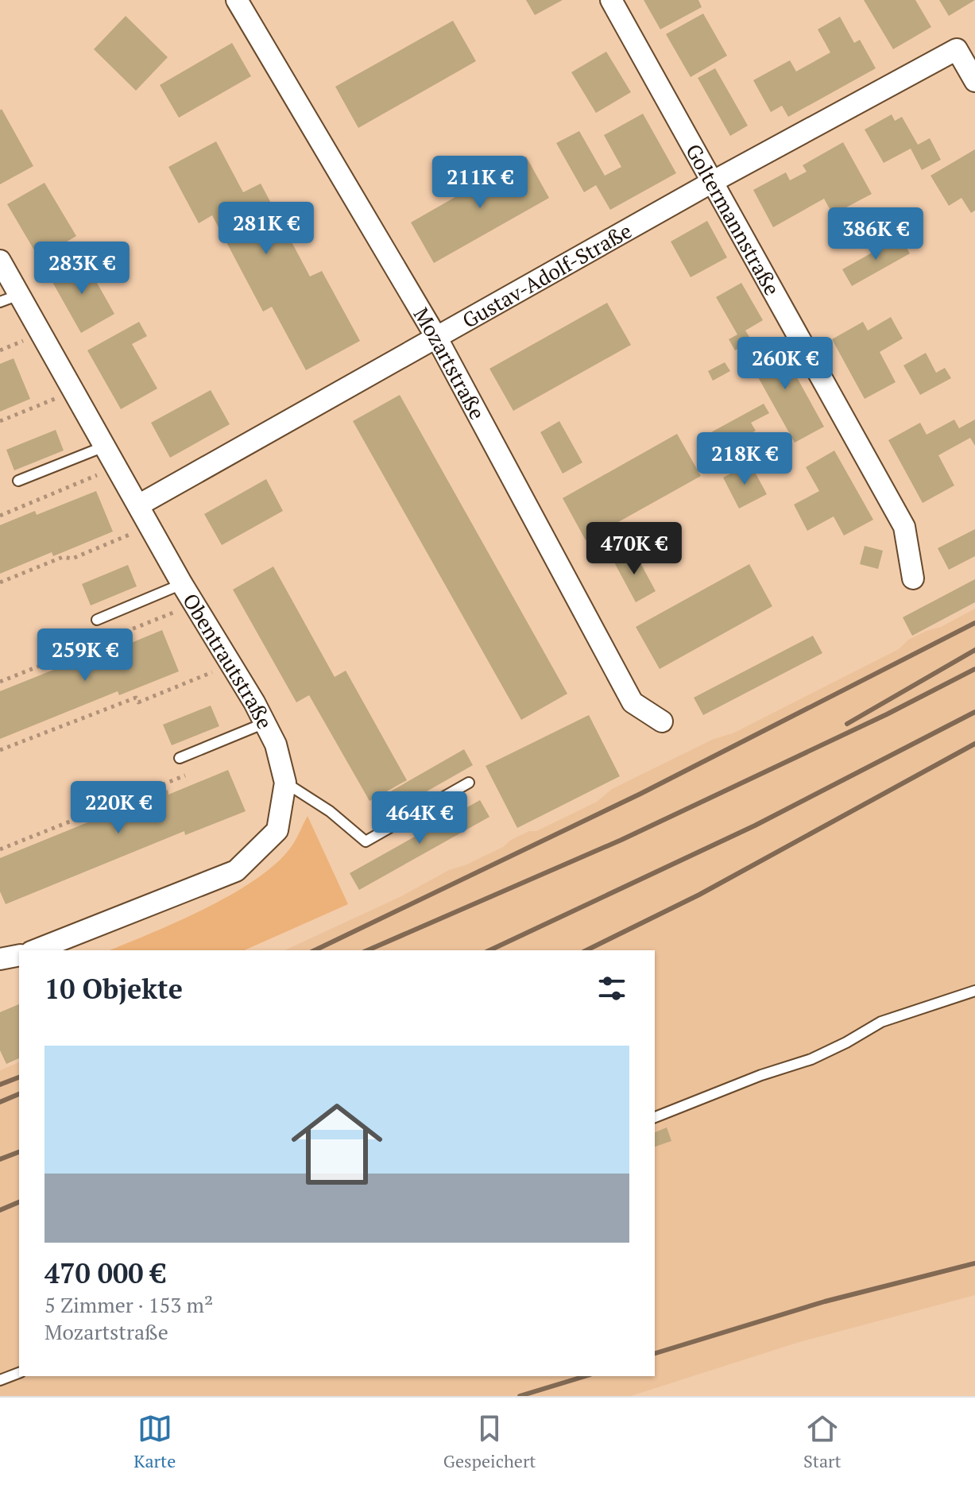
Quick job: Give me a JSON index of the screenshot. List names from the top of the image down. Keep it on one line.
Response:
{"streets":{"street":["Goltermannstraße","Gustav-Adolf-Straße","Mozartstraße","Obentrautstraße"]},"crossings":[["Goltermannstraße","Gustav-Adolf-Straße"],["Gustav-Adolf-Straße","Mozartstraße"],["Gustav-Adolf-Straße","Obentrautstraße"]],"page":{"price":["211K €","281K €","386K €","283K €","260K €","218K €","470K €","259K €","220K €","464K €"],"heading":"10 Objekte","list":[{"name":"470 000 €","note":"5 Zimmer · 153 m² · Mozartstraße"}],"tabs":["Karte","Gespeichert","Start"]}}
